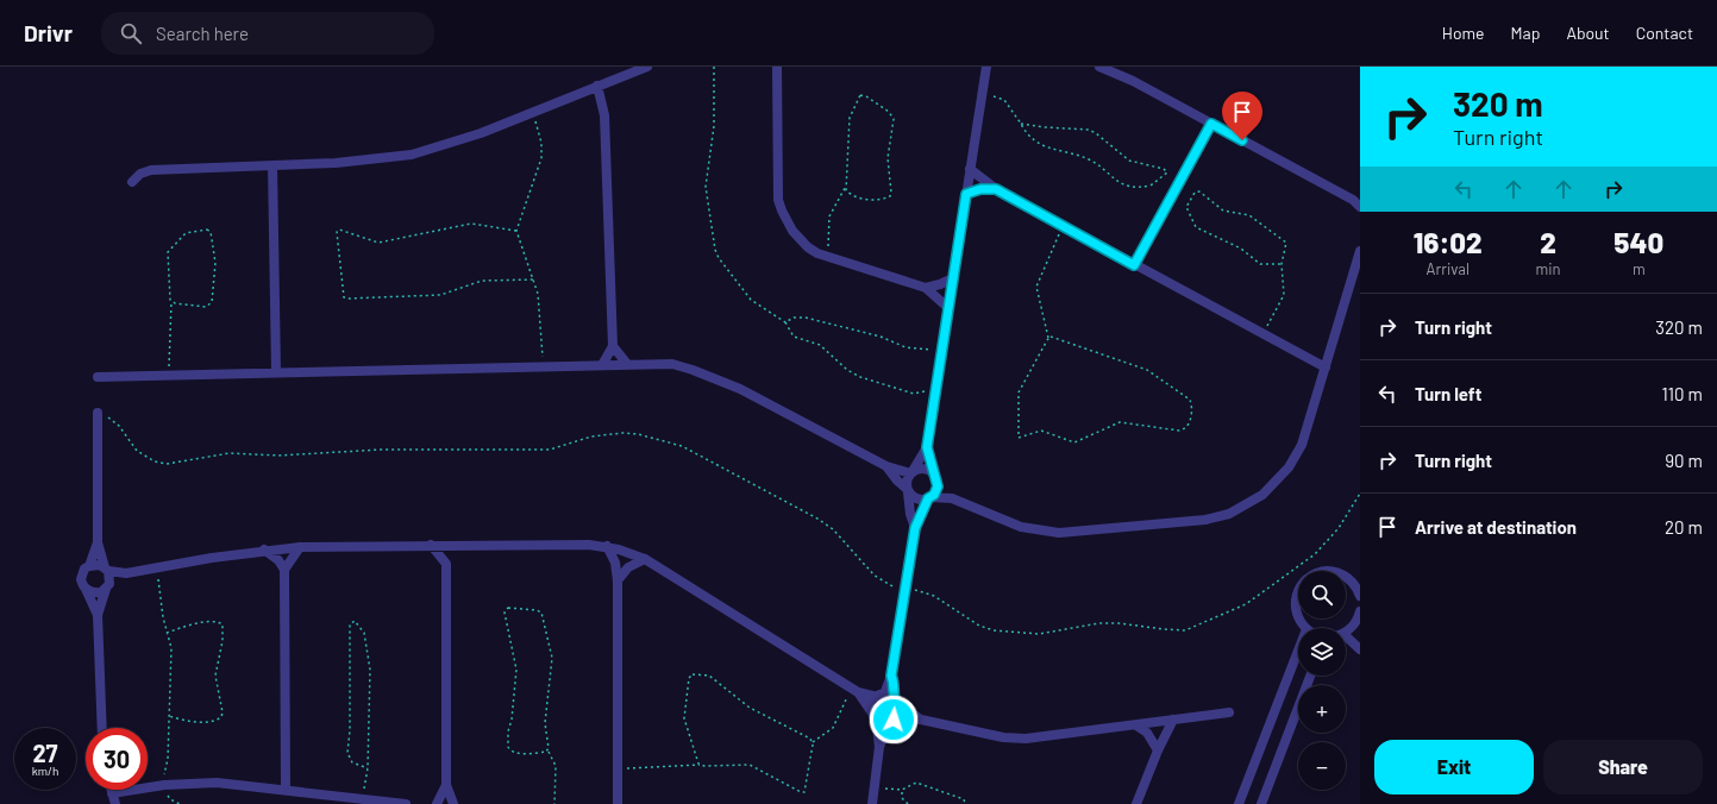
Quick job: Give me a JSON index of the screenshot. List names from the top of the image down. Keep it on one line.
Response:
{"page":{"header":"Drivr","search":"Search here","nav":["Home","Map","About","Contact"],"turn":["320 m","Turn right"],"eta":["16:02","Arrival","2","min","540","m"],"list":[{"name":"Turn right","value":"320 m"},{"name":"Turn left","value":"110 m"},{"name":"Turn right","value":"90 m"},{"name":"Arrive at destination","value":"20 m"}],"map_buttons":["+","−"],"speed":"27 km/h","limit":"30","buttons":["Exit","Share"]}}
